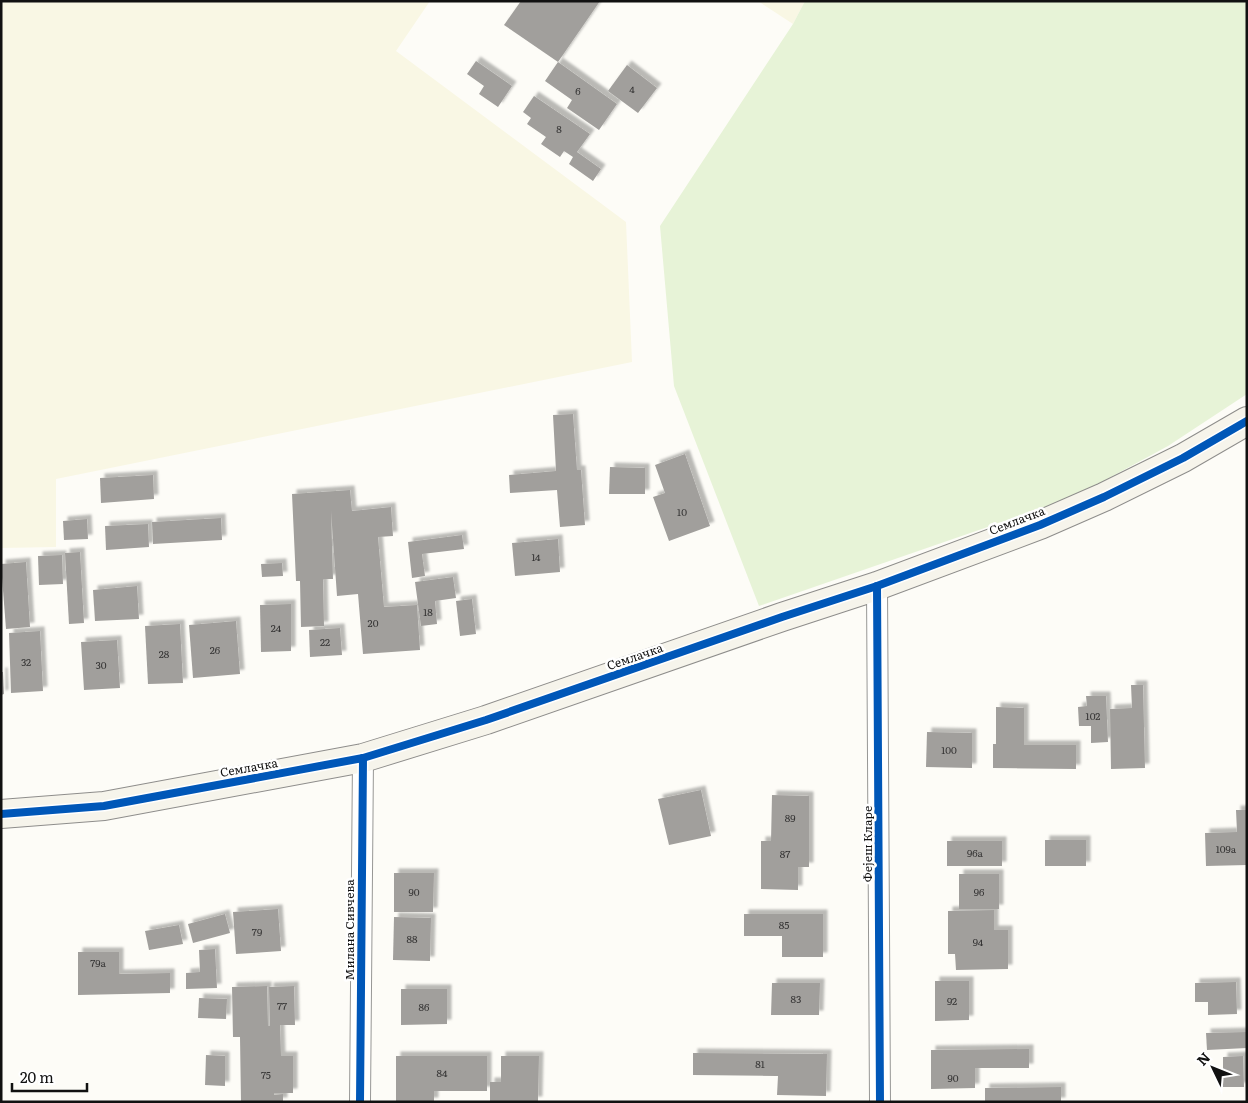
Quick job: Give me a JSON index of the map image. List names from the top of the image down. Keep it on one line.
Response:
{"streets":{"main road":["Семлачка"],"street":["Фејеш Кларе","Милана Сивчева"]},"crossings":[["Семлачка","Фејеш Кларе"],["Семлачка","Милана Сивчева"]],"house_numbers":["4","6","8","10","14","18","20","24","22","26","28","32","30","102","100","89","109a","96a","87","90","96","85","79","88","94","79a","83","92","77","86","81","84","75","90"],"scale_bar":"20 m","north":"top left"}
